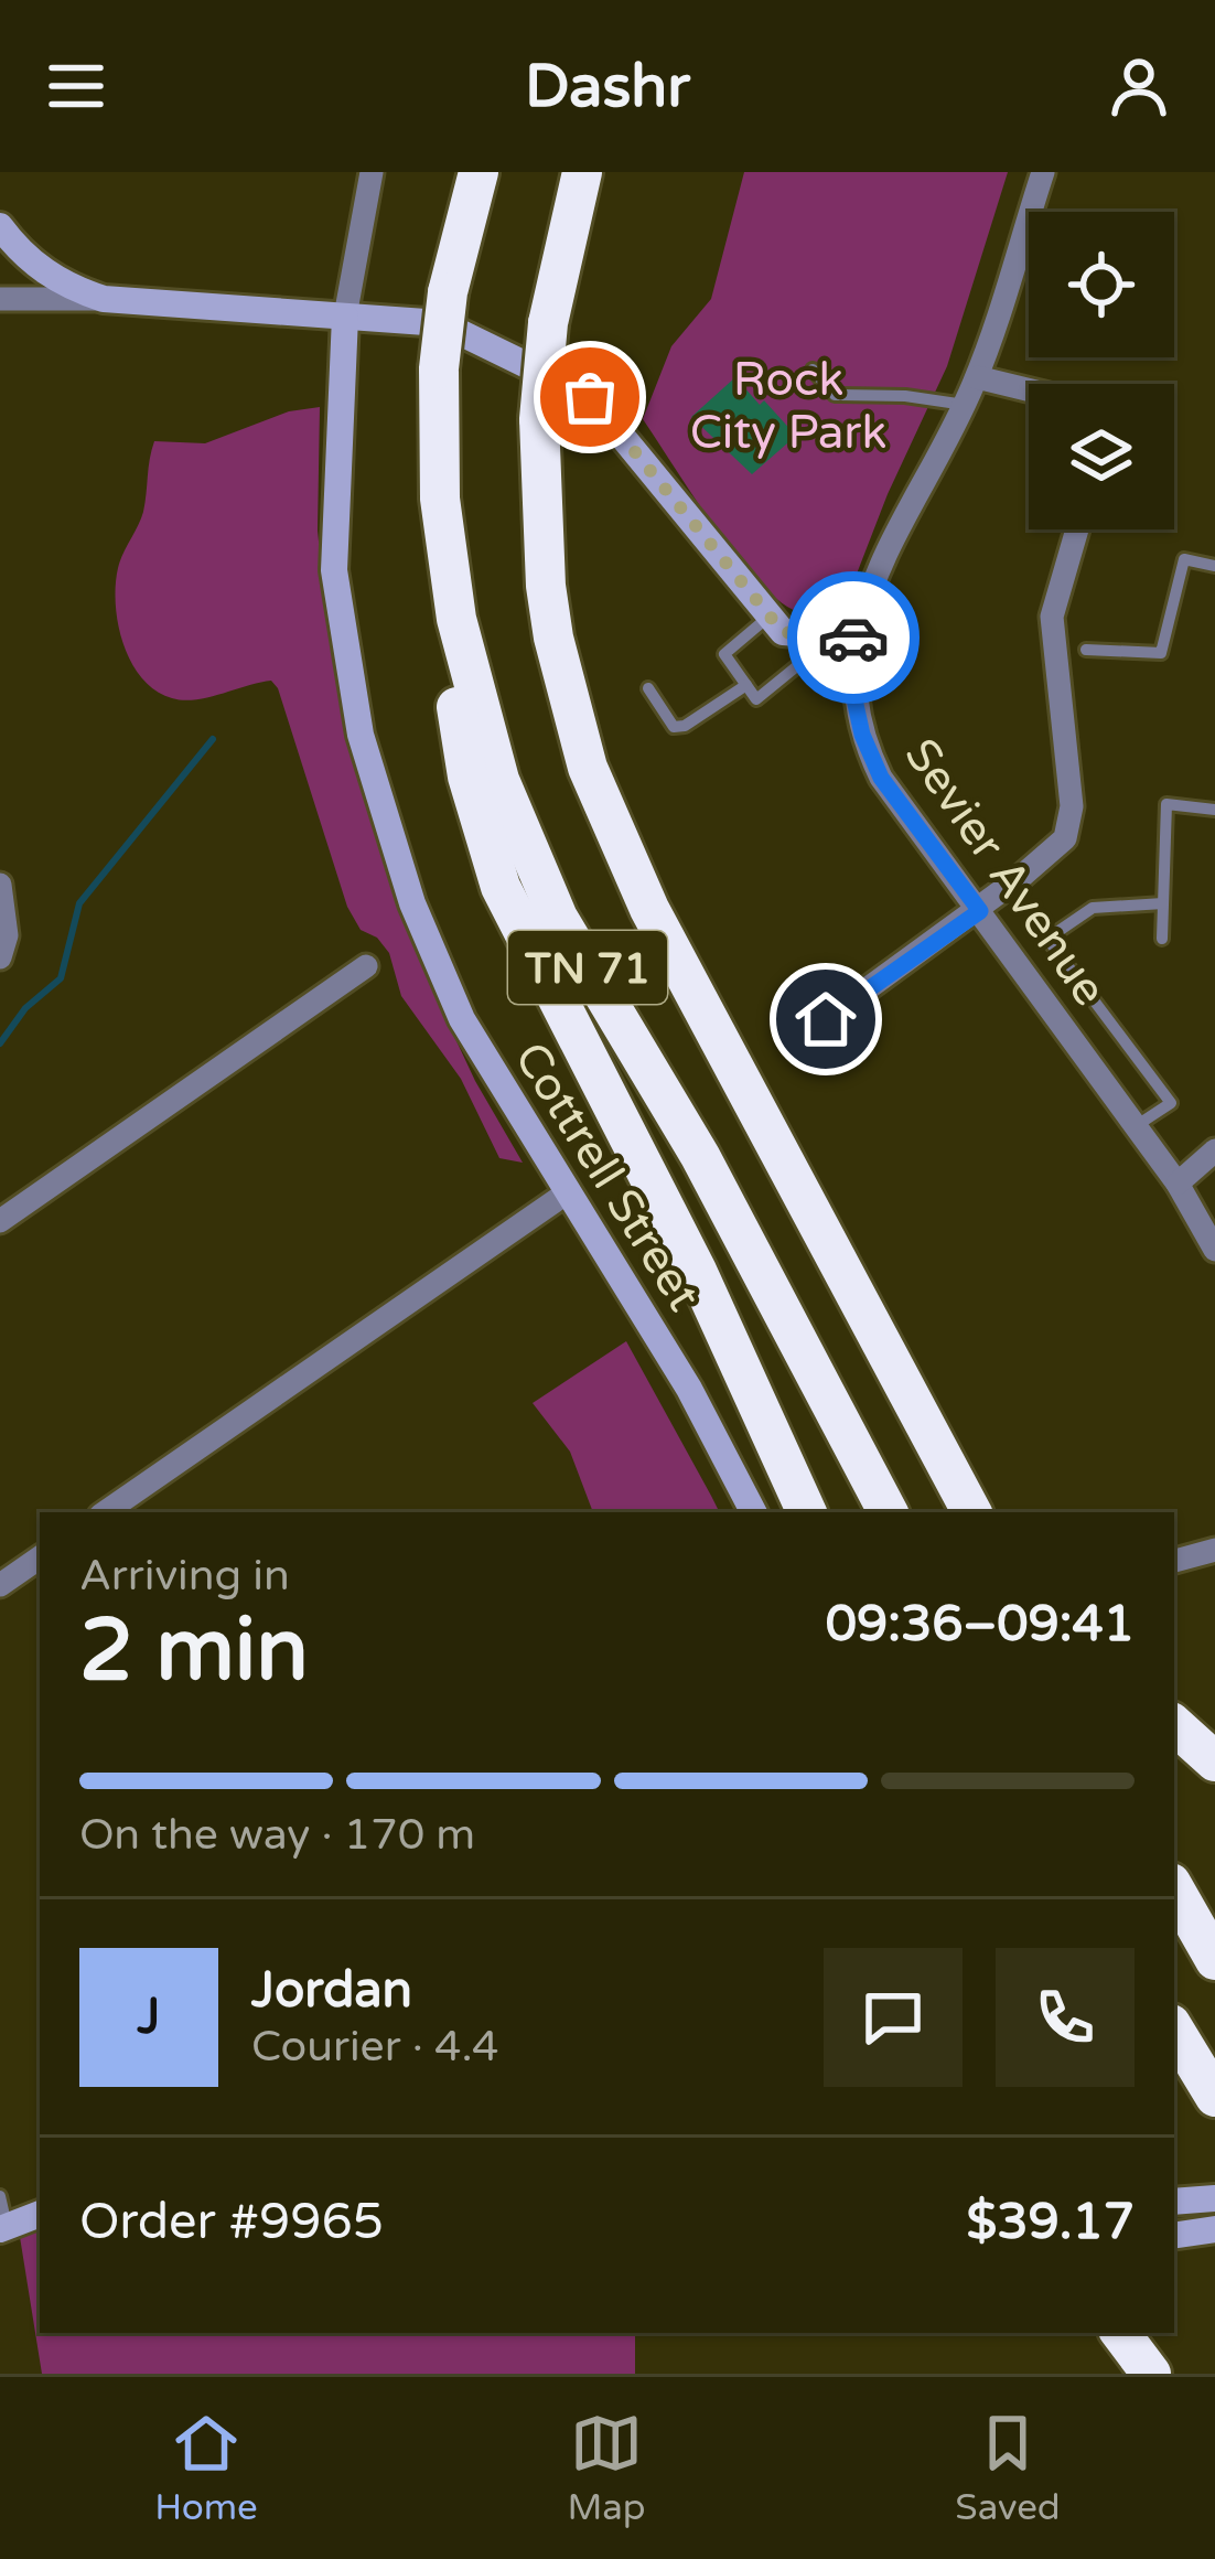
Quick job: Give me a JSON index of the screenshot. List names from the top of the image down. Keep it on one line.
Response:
{"streets":{"highway":["TN 71"],"street":["Sevier Avenue","Cottrell Street"]},"parks":["Rock City Park"],"page":{"header":"Dashr","heading":["2 min","Arriving in","09:36–09:41"],"panel":["Jordan","Courier · 4.4","Order #9965","$39.17"],"bar":"On the way · 170 m","round":"J","tabs":["Home","Map","Saved"]}}
